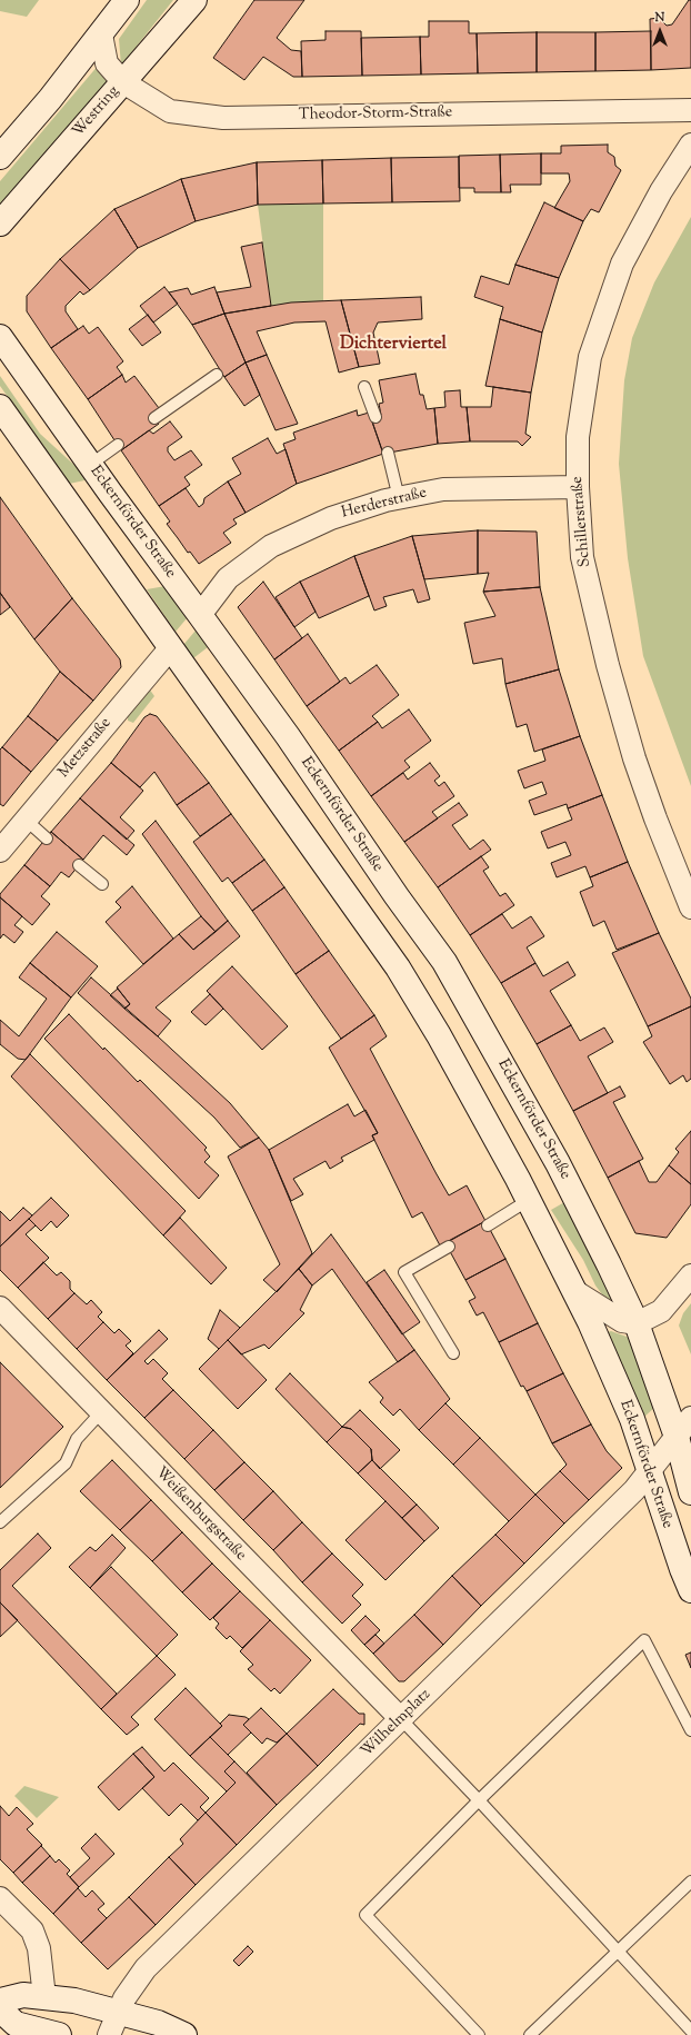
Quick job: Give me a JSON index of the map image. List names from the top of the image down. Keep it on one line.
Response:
{"streets":{"main road":["Westring","Eckernförder Straße"],"street":["Theodor-Storm-Straße","Herderstraße","Schillerstraße","Metzstraße","Weißenburgstraße","Wilhelmplatz"]},"crossings":[["Westring","Theodor-Storm-Straße"],["Herderstraße","Schillerstraße"],["Herderstraße","Eckernförder Straße"],["Eckernförder Straße","Metzstraße"],["Eckernförder Straße","Wilhelmplatz"],["Weißenburgstraße","Wilhelmplatz"]],"districts":["Dichterviertel"],"north":"top"}
